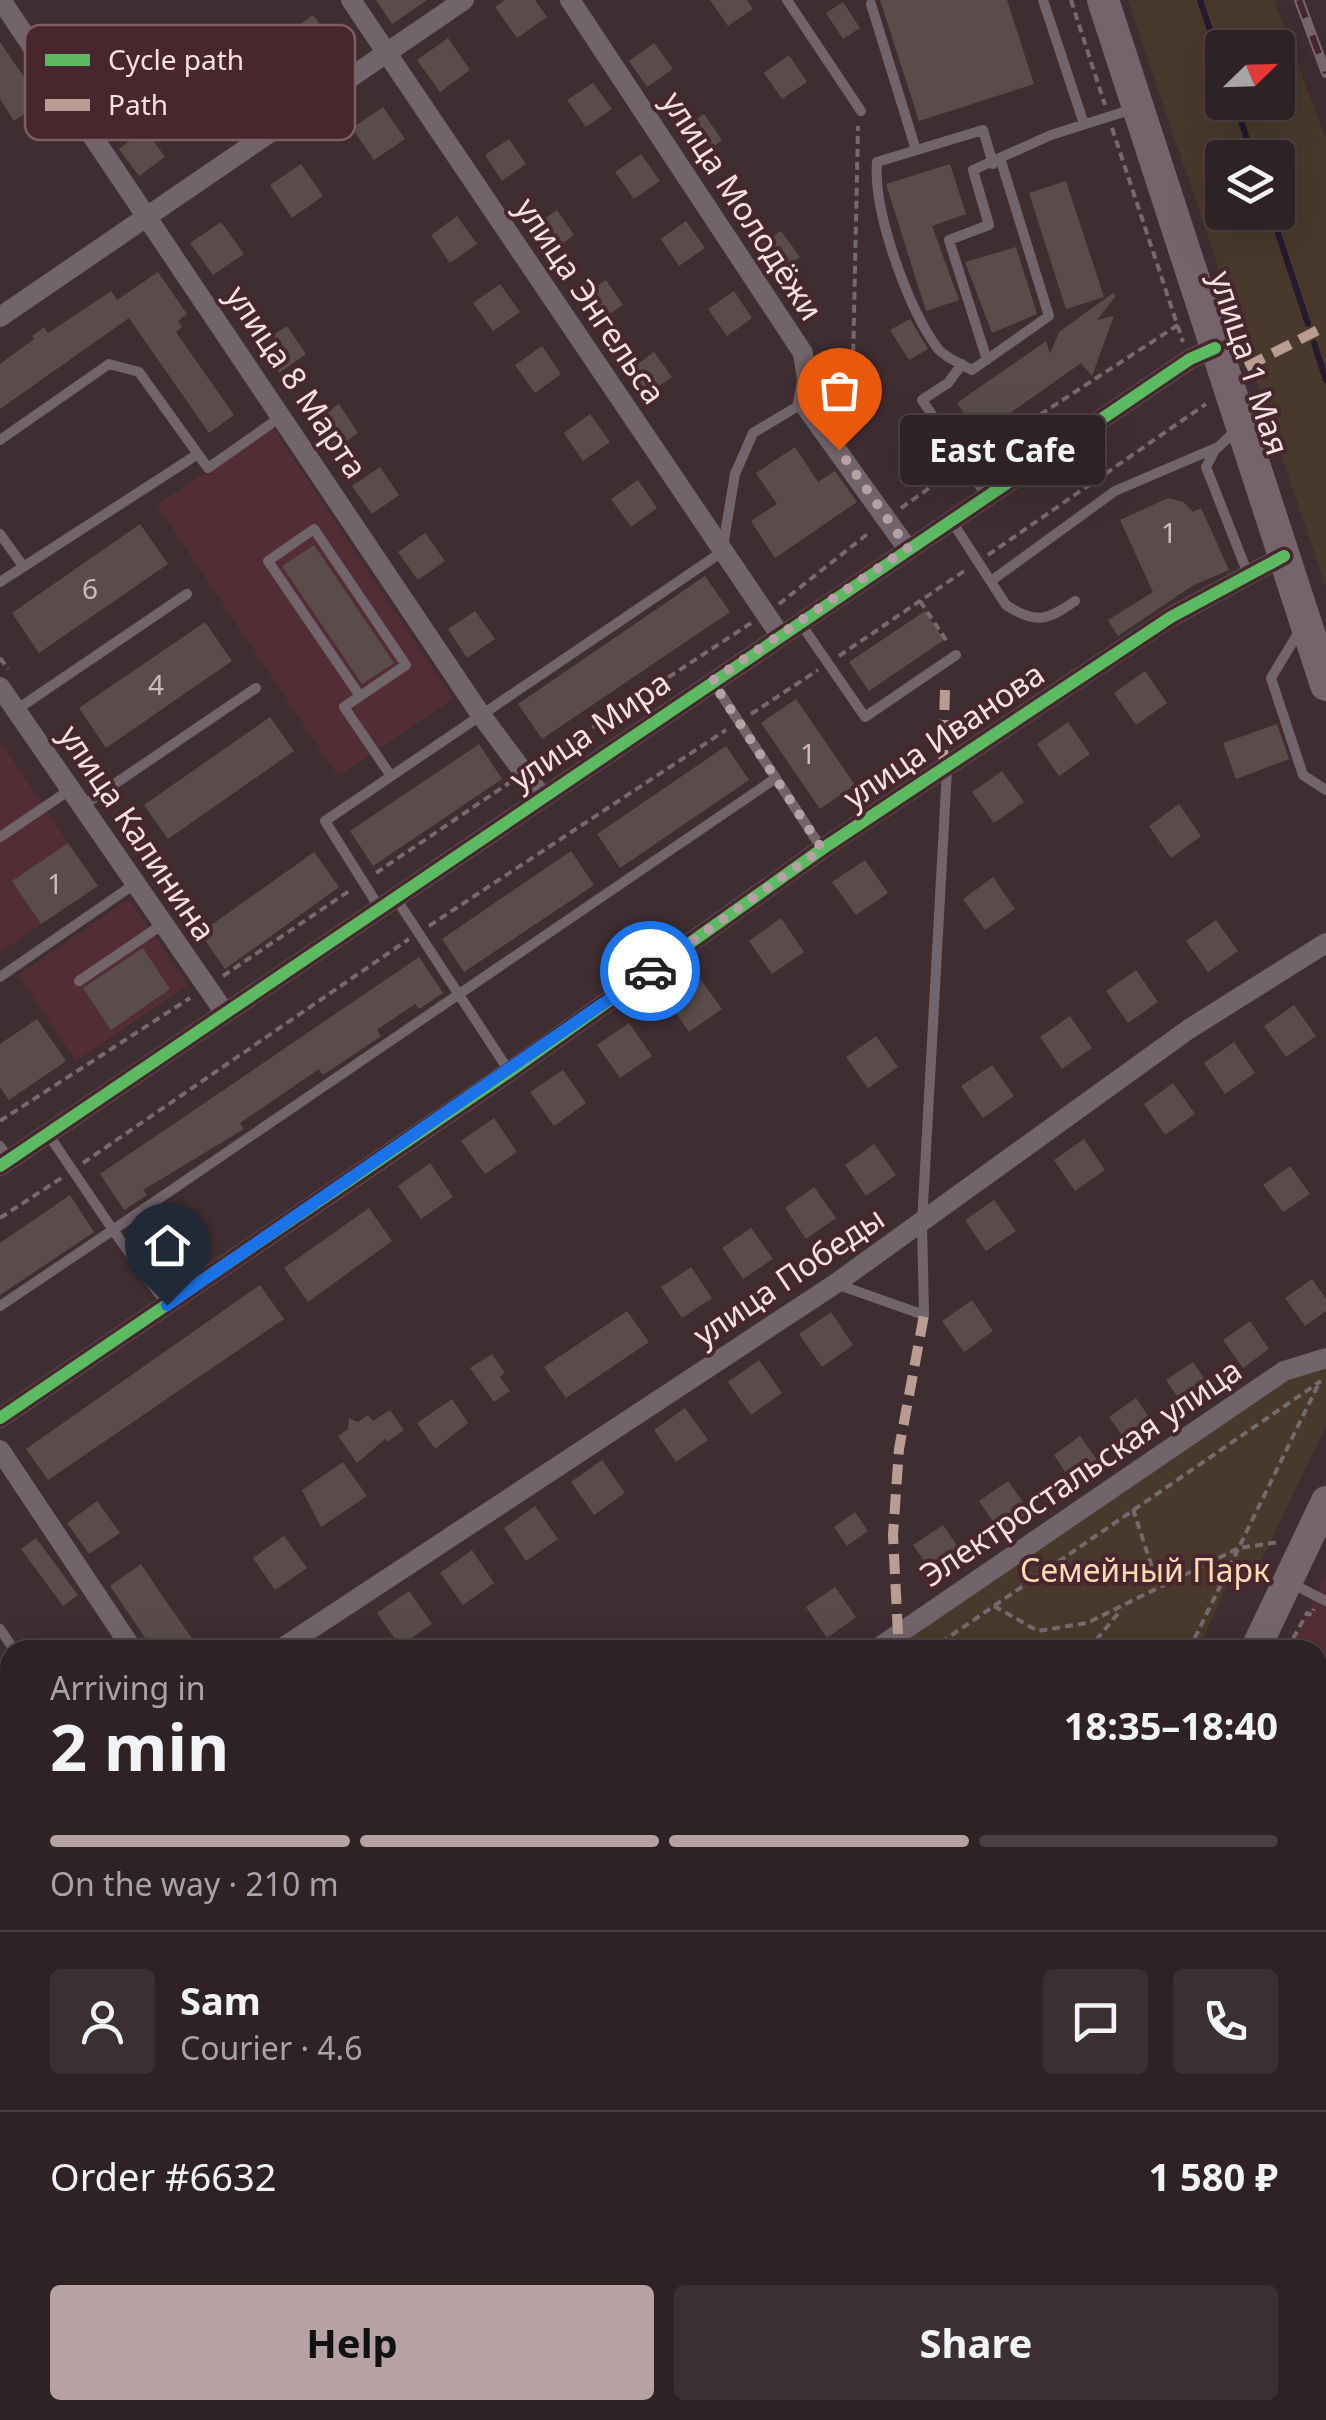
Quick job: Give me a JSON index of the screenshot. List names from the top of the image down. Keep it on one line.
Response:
{"streets":{"main road":["улица 1 Мая"],"street":["улица Молодёжи","улица Энгельса","улица 8 Марта","улица Мира","улица Иванова","улица Калинина","улица Победы","Электростальская улица"]},"crossings":[["улица Энгельса","улица Мира"],["улица 1 Мая","улица Мира"],["улица 1 Мая","улица Иванова"],["улица 8 Марта","улица Мира"],["улица Мира","улица Калинина"]],"parks":["Семейный Парк"],"places":["East Cafe"],"house_numbers":["1","6","4","1","1"],"legend":["Cycle path","Path"],"north":"top right","page":{"bubble":"East Cafe","heading":["2 min","Arriving in","18:35–18:40"],"panel":["Sam","Courier · 4.6","Order #6632","1 580 ₽"],"bar":"On the way · 210 m","buttons":["Help","Share"]}}
